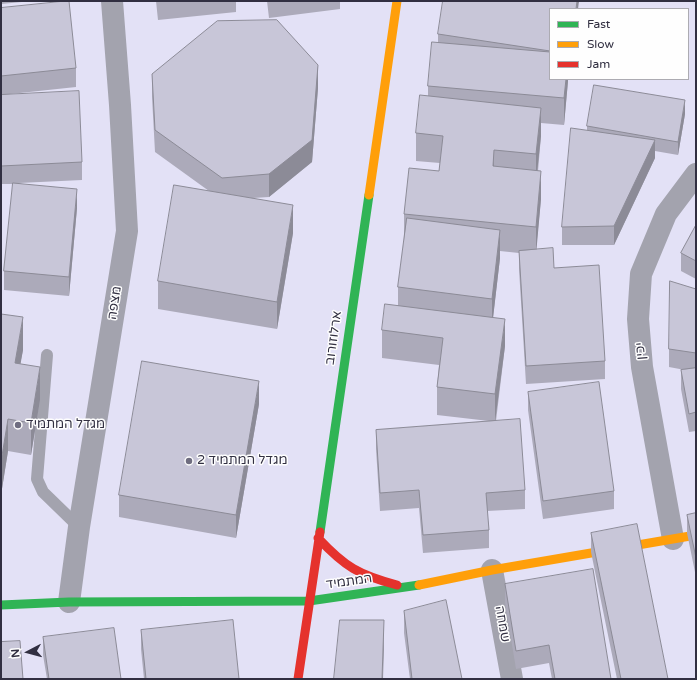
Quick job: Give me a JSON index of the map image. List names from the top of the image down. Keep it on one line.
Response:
{"streets":{"street":["מצפה","ארלוזורוב","יכין","המתמיד","שמחה"]},"crossings":[["מצפה","המתמיד"],["ארלוזורוב","המתמיד"],["יכין","המתמיד"],["המתמיד","שמחה"]],"places":["מגדל המתמיד","מגדל המתמיד 2"],"legend":["Fast","Slow","Jam"],"north":"left"}
